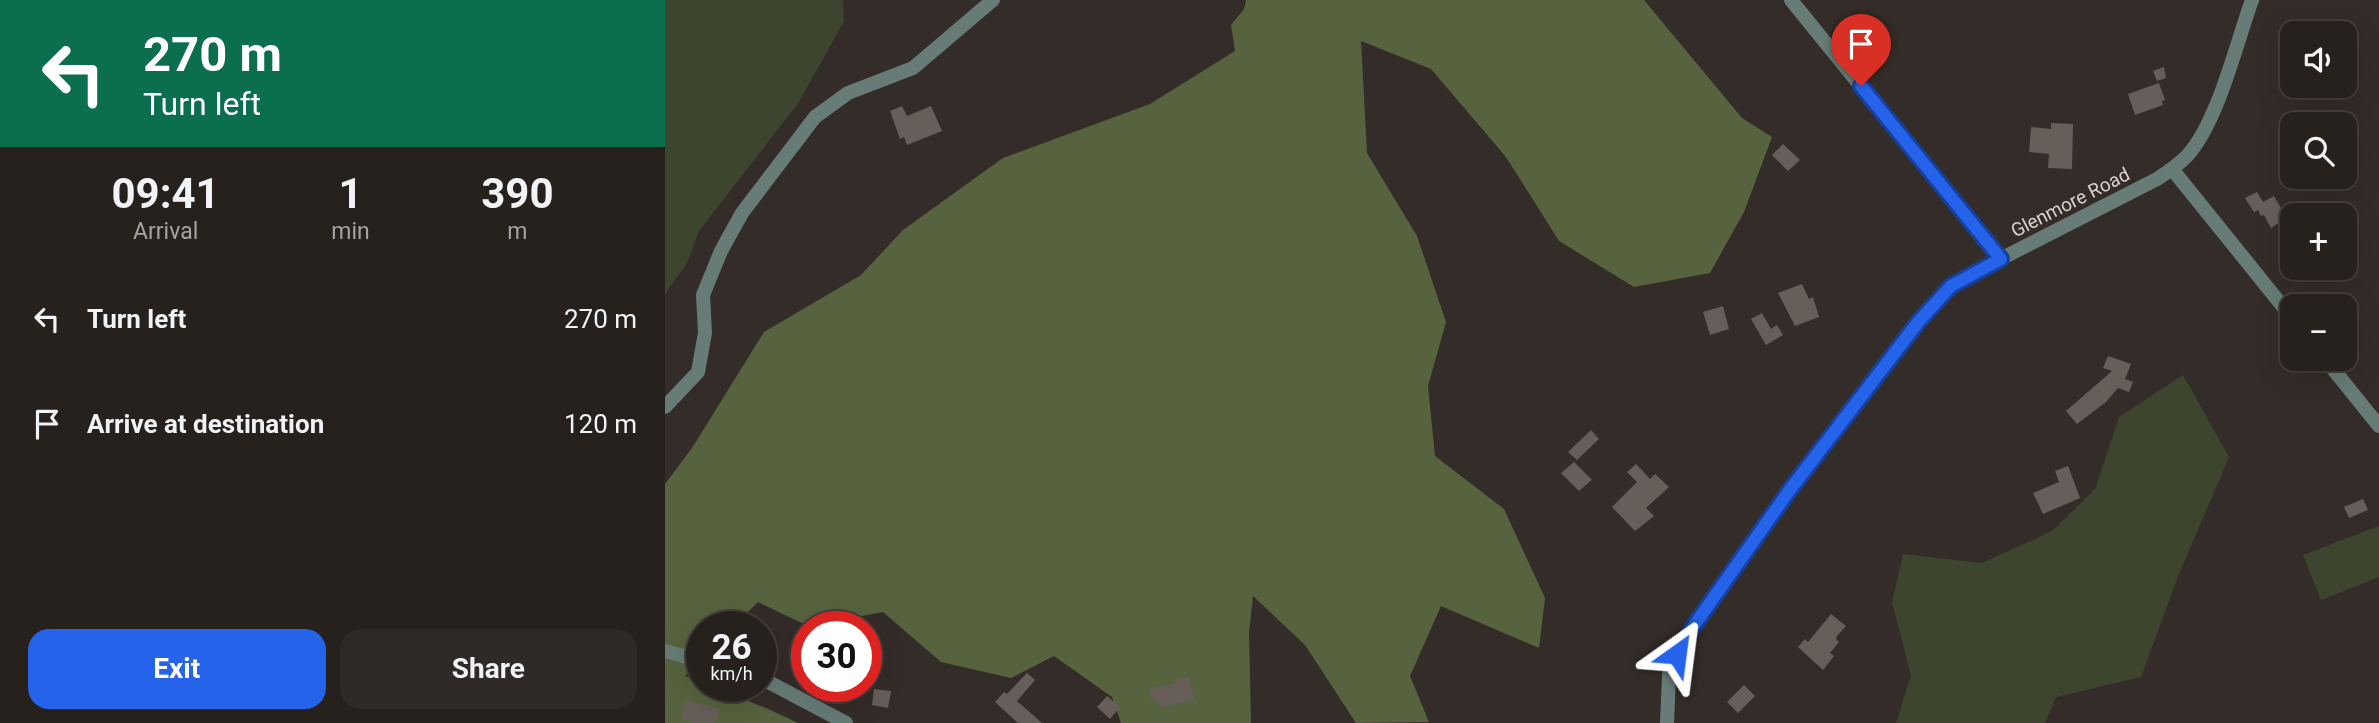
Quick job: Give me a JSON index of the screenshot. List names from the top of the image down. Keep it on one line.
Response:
{"streets":{"street":["Glenmore Road"]},"page":{"turn":["270 m","Turn left"],"map_buttons":["+","−"],"eta":["09:41","Arrival","1","min","390","m"],"list":[{"name":"Turn left","value":"270 m"},{"name":"Arrive at destination","value":"120 m"}],"speed":"26 km/h","limit":"30","buttons":["Exit","Share"]}}
